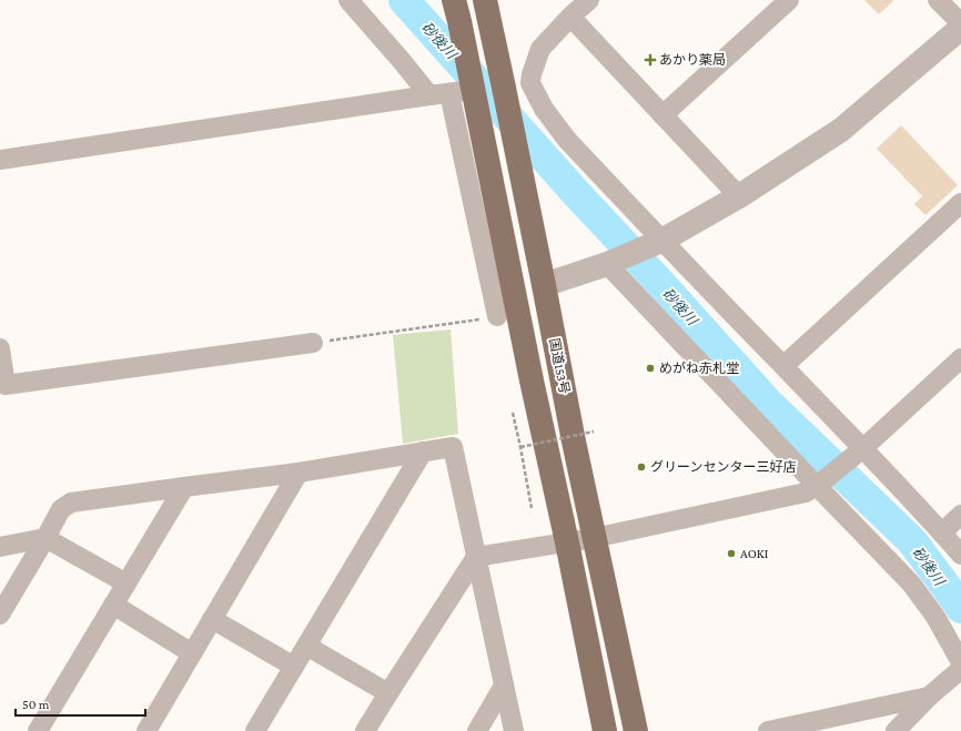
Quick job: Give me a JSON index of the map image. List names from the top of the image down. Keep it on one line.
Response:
{"streets":{"highway":["国道153号"]},"water":["砂後川"],"places":{"health":["あかり薬局"],"other":["めがね赤札堂","グリーンセンター三好店","AOKI"]},"scale_bar":"50 m"}
